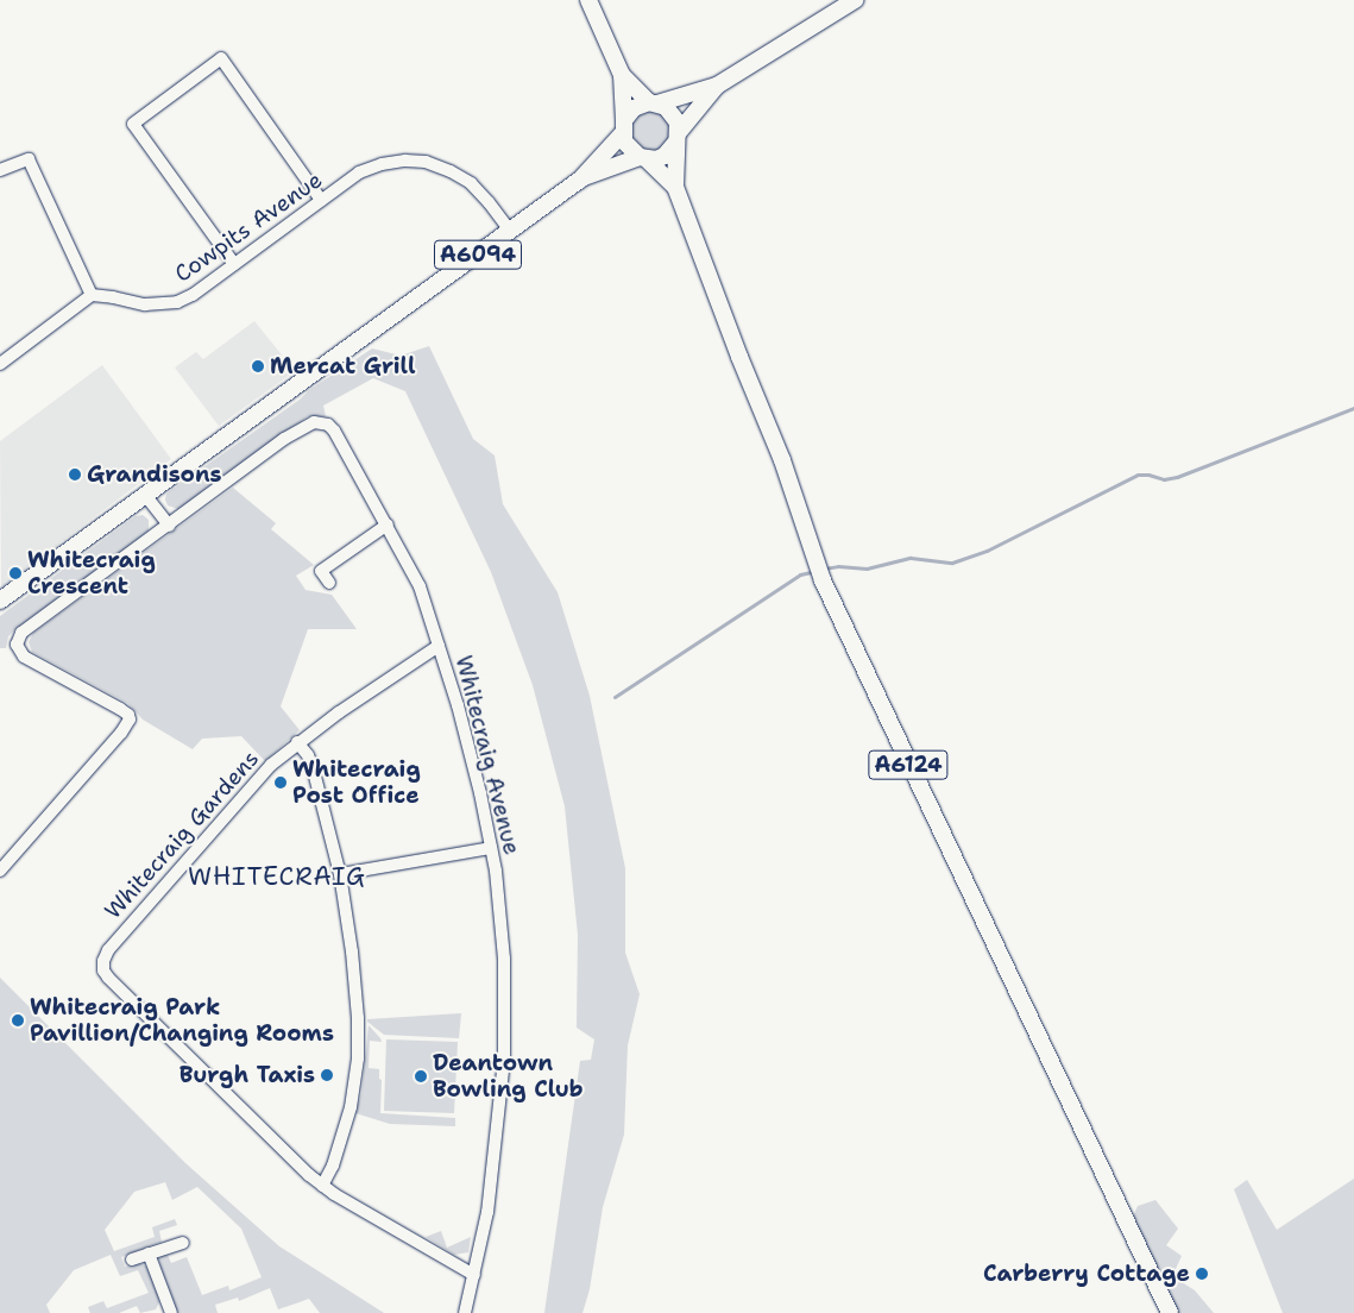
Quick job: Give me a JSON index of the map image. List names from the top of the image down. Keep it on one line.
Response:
{"streets":{"main road":["A6094","A6124"],"street":["Cowpits Avenue","Whitecraig Avenue","Whitecraig Gardens"]},"crossings":[["Cowpits Avenue","A6094"],["A6094","A6124"],["Whitecraig Avenue","Whitecraig Gardens"]],"districts":["WHITECRAIG"],"places":["Mercat Grill","Grandisons","Whitecraig Crescent","Whitecraig Post Office","Whitecraig Park Pavillion/Changing Rooms","Burgh Taxis","Deantown Bowling Club","Carberry Cottage"]}
